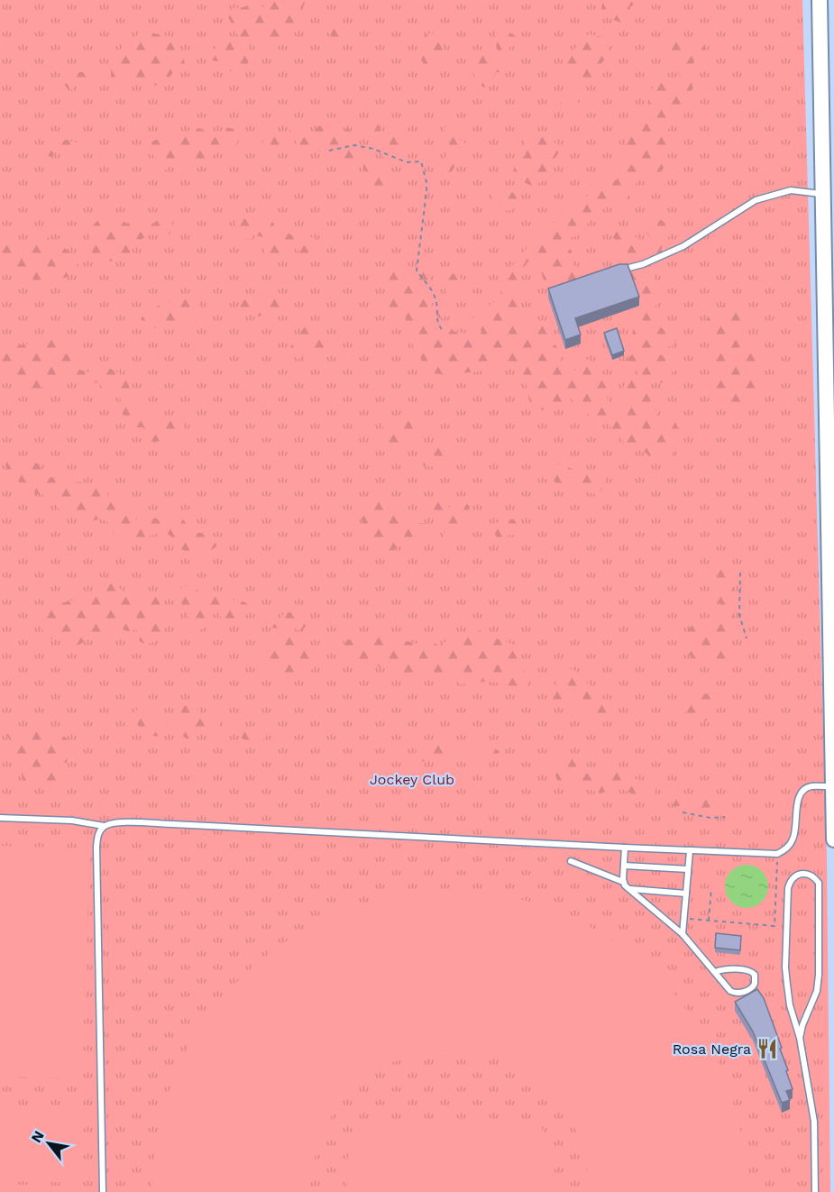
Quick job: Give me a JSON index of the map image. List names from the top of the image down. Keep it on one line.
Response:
{"parks":["Jockey Club"],"places":{"restaurant":["Rosa Negra"]},"north":"top left"}
